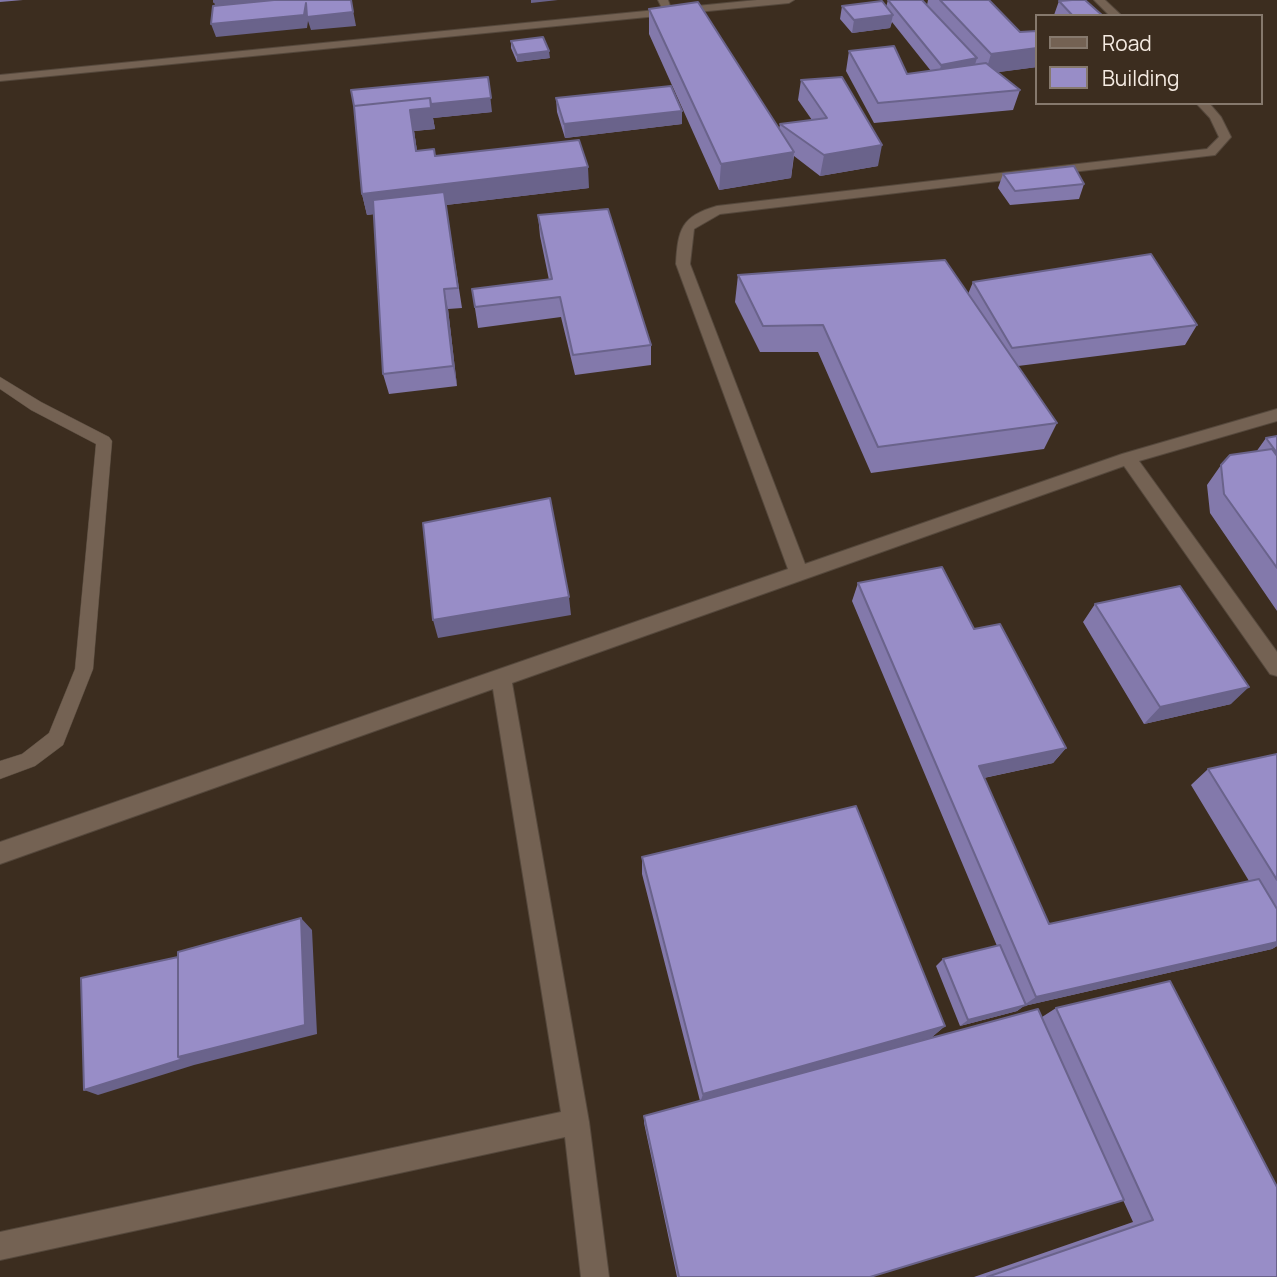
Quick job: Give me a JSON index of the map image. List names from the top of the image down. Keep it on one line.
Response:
{"legend":["Road","Building"]}
